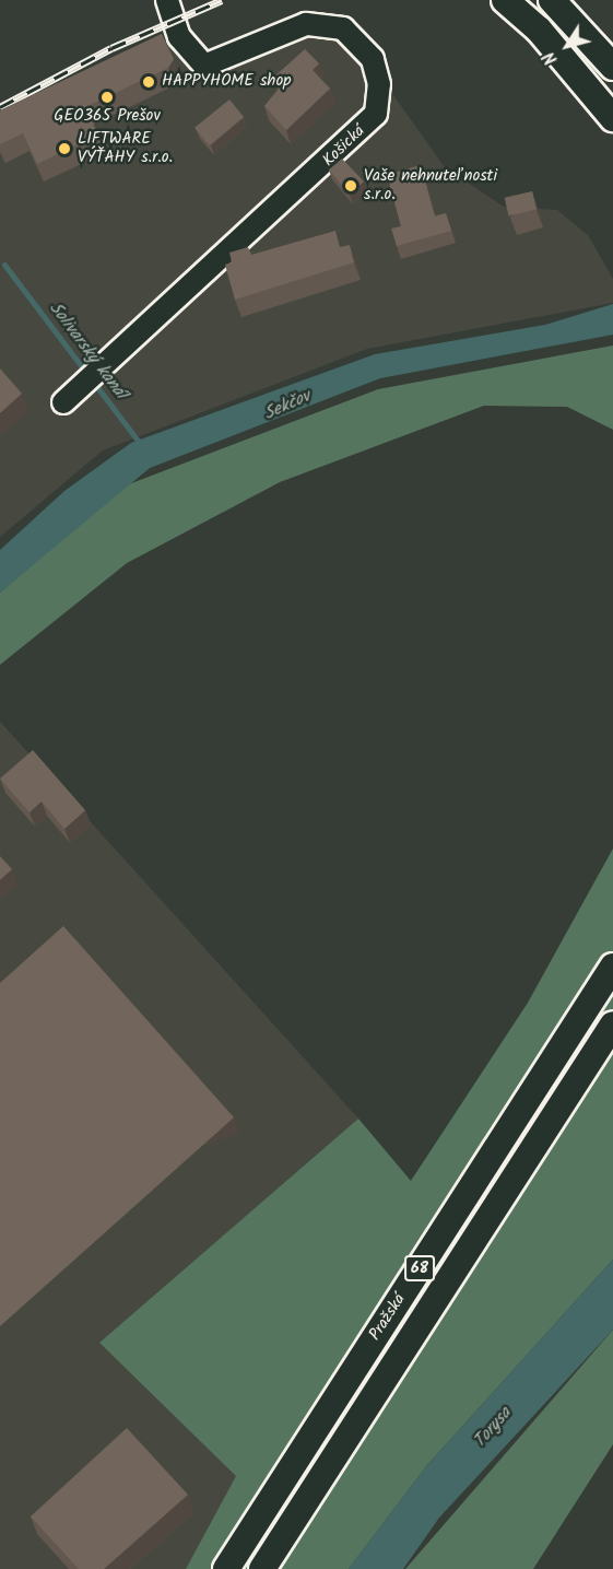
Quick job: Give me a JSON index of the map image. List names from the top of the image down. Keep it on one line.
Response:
{"streets":{"main road":["68","Pražská"],"street":["Košická"]},"water":["Solivarský kanál","Sekčov","Torysa"],"places":["HAPPYHOME shop","GEO365 Prešov","LIFTWARE VÝŤAHY s.r.o.","Vaše nehnuteľnosti s.r.o."],"north":"bottom left"}
